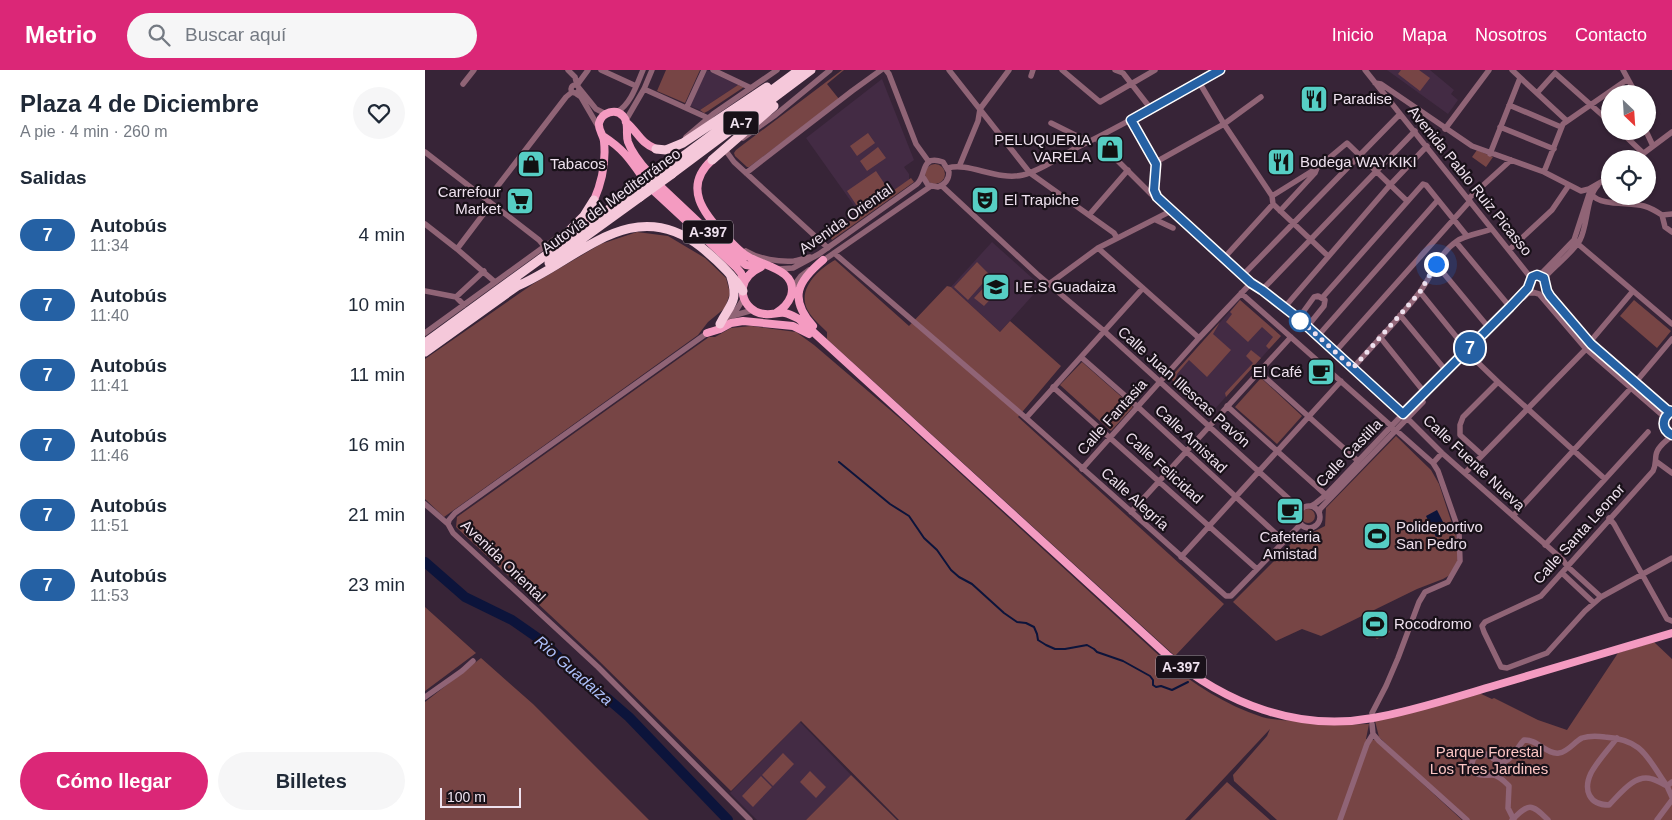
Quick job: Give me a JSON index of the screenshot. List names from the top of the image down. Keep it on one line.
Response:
{"streets":{"highway":["A-7","Autovía del Mediterráneo"],"main road":["A-397"],"street":["Avenida Pablo Ruiz Picasso","Avenida Oriental","Calle Juan Illescas Pavón","Calle Fantasia","Calle Amistad","Calle Castilla","Calle Fuente Nueva","Calle Felicidad","Calle Alegría","Calle Santa Leonor"]},"crossings":[["Avenida Pablo Ruiz Picasso","Calle Castilla"],["Avenida Oriental","A-397"],["Avenida Oriental","Calle Juan Illescas Pavón"],["Avenida Oriental","Calle Alegría"],["Calle Juan Illescas Pavón","Calle Fantasia"],["Calle Juan Illescas Pavón","Calle Castilla"],["Calle Fantasia","Calle Amistad"],["Calle Fantasia","Calle Fuente Nueva"],["Calle Fantasia","Calle Felicidad"],["Calle Fantasia","Calle Alegría"],["Calle Castilla","Calle Fuente Nueva"],["Calle Fuente Nueva","Calle Santa Leonor"],["Calle Felicidad","Calle Alegría"]],"water":["Rio Guadaiza"],"parks":["Parque Forestal Los Tres Jardines"],"places":{"restaurant":["Paradise","Bodega WAYKIKI"],"shop":["PELUQUERIA VARELA","Tabacos"],"theatre":["El Trapiche"],"supermarket":["Carrefour Market"],"school or university":["I.E.S Guadaiza"],"cafe":["El Café","Cafeteria Amistad"],"sports":["Polideportivo San Pedro","Rocodromo"]},"lines":["bus line 7"],"scale_bar":"100 m","north":"bottom right","page":{"header":"Metrio","search":"Buscar aquí","nav":["Inicio","Mapa","Nosotros","Contacto"],"heading":[["Plaza 4 de Diciembre","A pie · 4 min · 260 m"],"Salidas"],"on_map":"7","list":[{"mark":"7","name":"Autobús","note":"11:34","value":"4 min"},{"mark":"7","name":"Autobús","note":"11:40","value":"10 min"},{"mark":"7","name":"Autobús","note":"11:41","value":"11 min"},{"mark":"7","name":"Autobús","note":"11:46","value":"16 min"},{"mark":"7","name":"Autobús","note":"11:51","value":"21 min"},{"mark":"7","name":"Autobús","note":"11:53","value":"23 min"}],"buttons":["Cómo llegar","Billetes"],"scale":"100 m"}}
